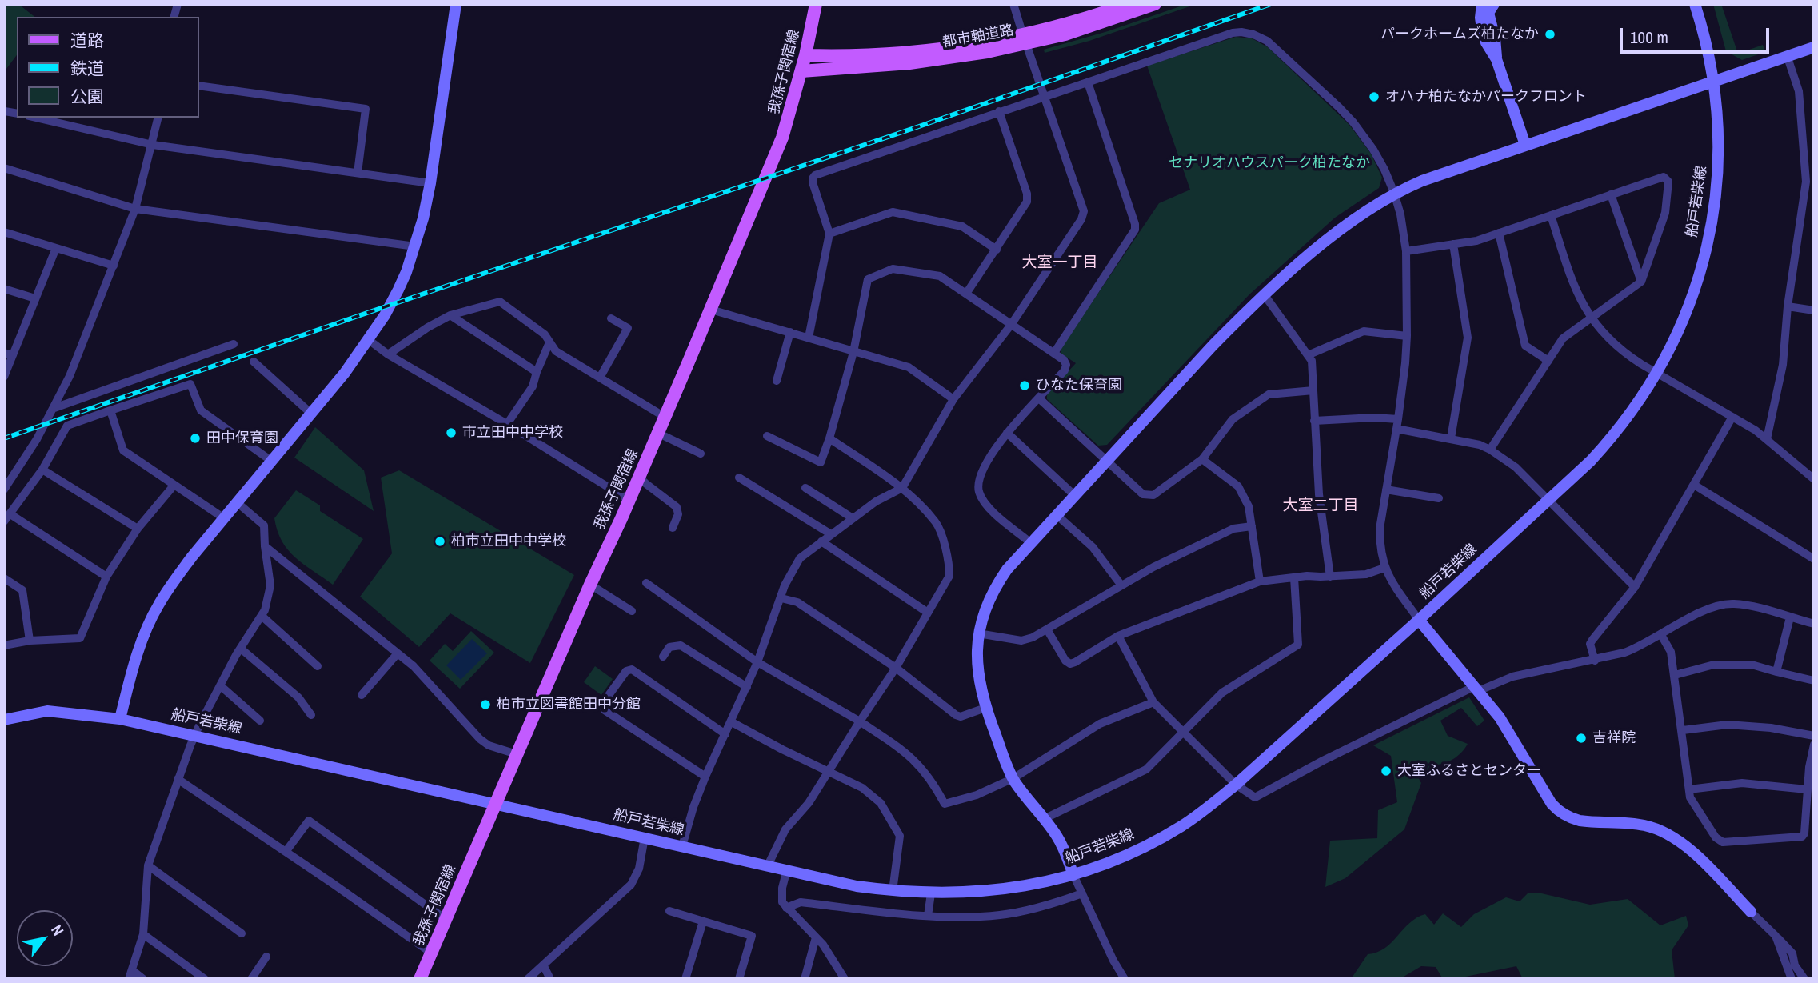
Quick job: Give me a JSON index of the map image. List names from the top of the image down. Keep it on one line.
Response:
{"streets":{"main road":["都市軸道路","我孫子関宿線"],"street":["船戸若柴線"]},"crossings":[["都市軸道路","我孫子関宿線"],["我孫子関宿線","船戸若柴線"]],"districts":["大室一丁目","大室二丁目"],"parks":["セナリオハウスパーク柏たなか"],"places":["パークホームズ柏たなか","オハナ柏たなかパークフロント","ひなた保育園","市立田中中学校","田中保育園","柏市立田中中学校","柏市立図書館田中分館","吉祥院","大室ふるさとセンター"],"legend":["道路","鉄道","公園"],"scale_bar":"100 m","north":"top right"}
